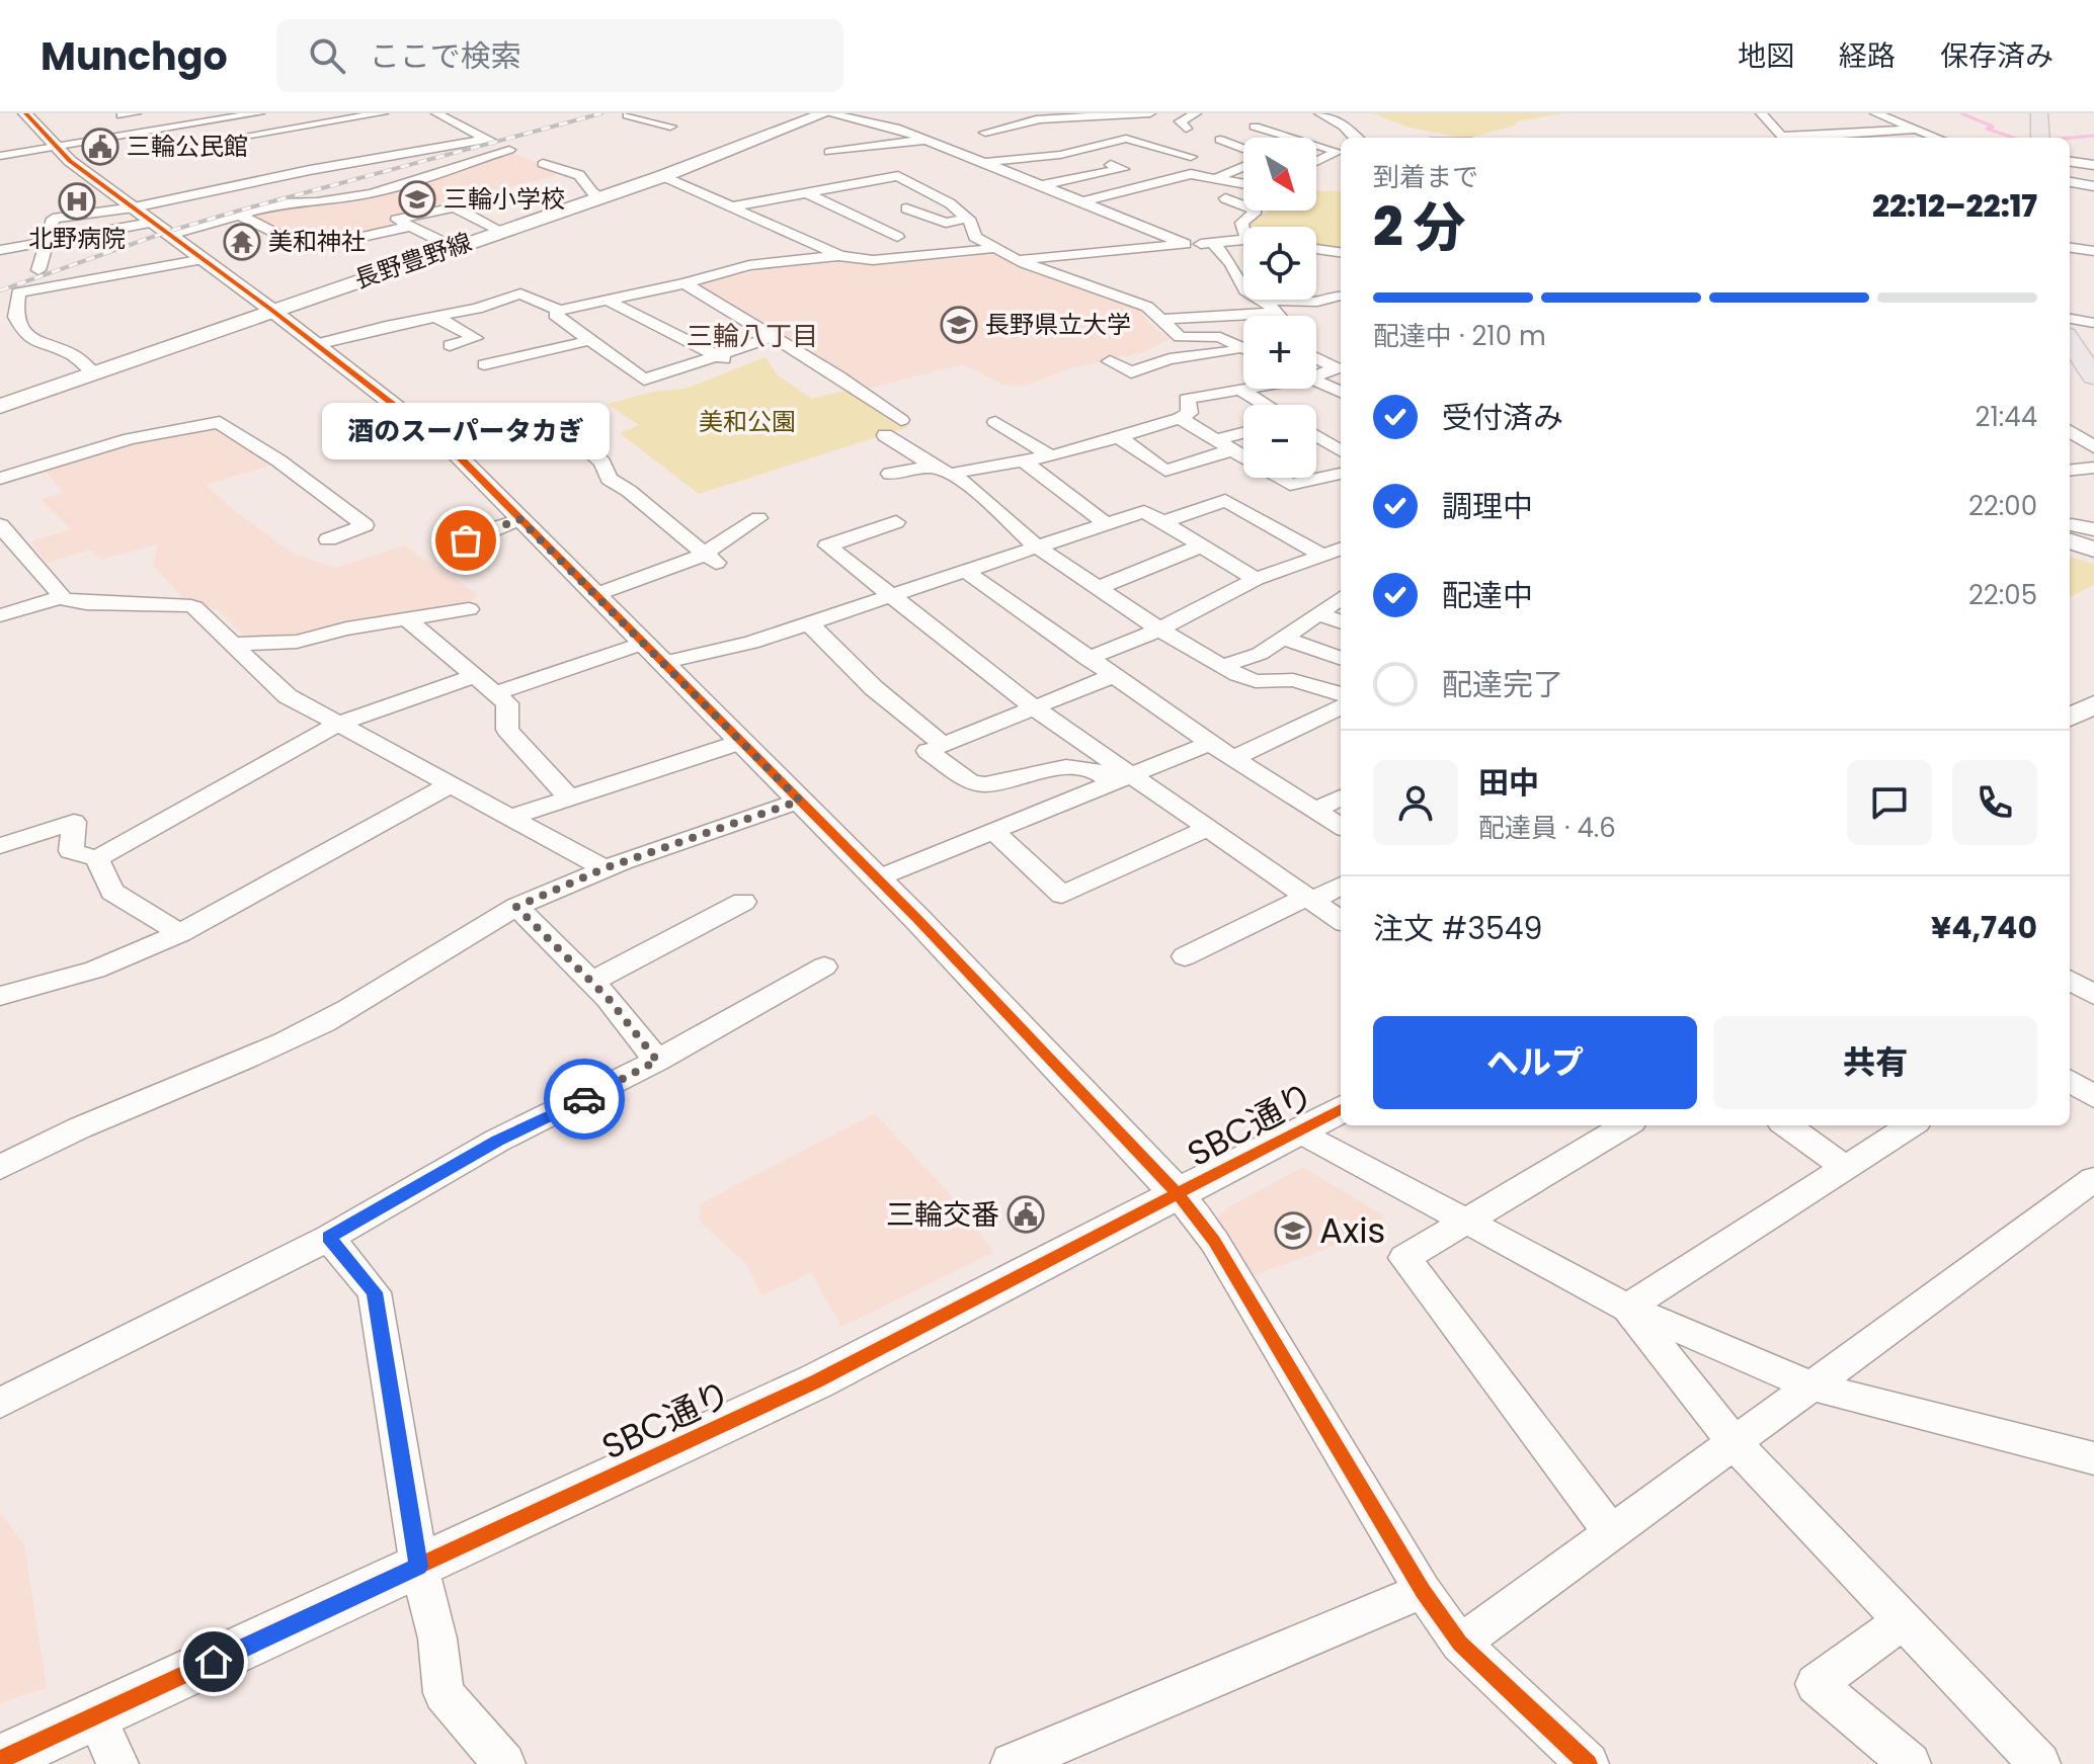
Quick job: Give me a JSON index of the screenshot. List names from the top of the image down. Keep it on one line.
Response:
{"streets":{"main road":["長野豊野線"],"street":["SBC通り"]},"districts":["三輪八丁目"],"parks":["美和公園"],"places":{"public building":["三輪公民館","三輪交番"],"school or university":["三輪小学校","長野県立大学","Axis"],"hospital":["北野病院"],"temple":["美和神社"],"other":["酒のスーパータカぎ"]},"north":"bottom right","page":{"header":"Munchgo","search":"ここで検索","nav":["地図","経路","保存済み"],"map_buttons":["+","−"],"heading":["2 分","到着まで","22:12–22:17"],"panel":["田中","配達員 · 4.6","注文 #3549","¥4,740"],"bar":"配達中 · 210 m","list":[["受付済み","21:44"],["調理中","22:00"],["配達中","22:05"],"配達完了"],"bubble":"酒のスーパータカぎ","buttons":["ヘルプ","共有"]}}
